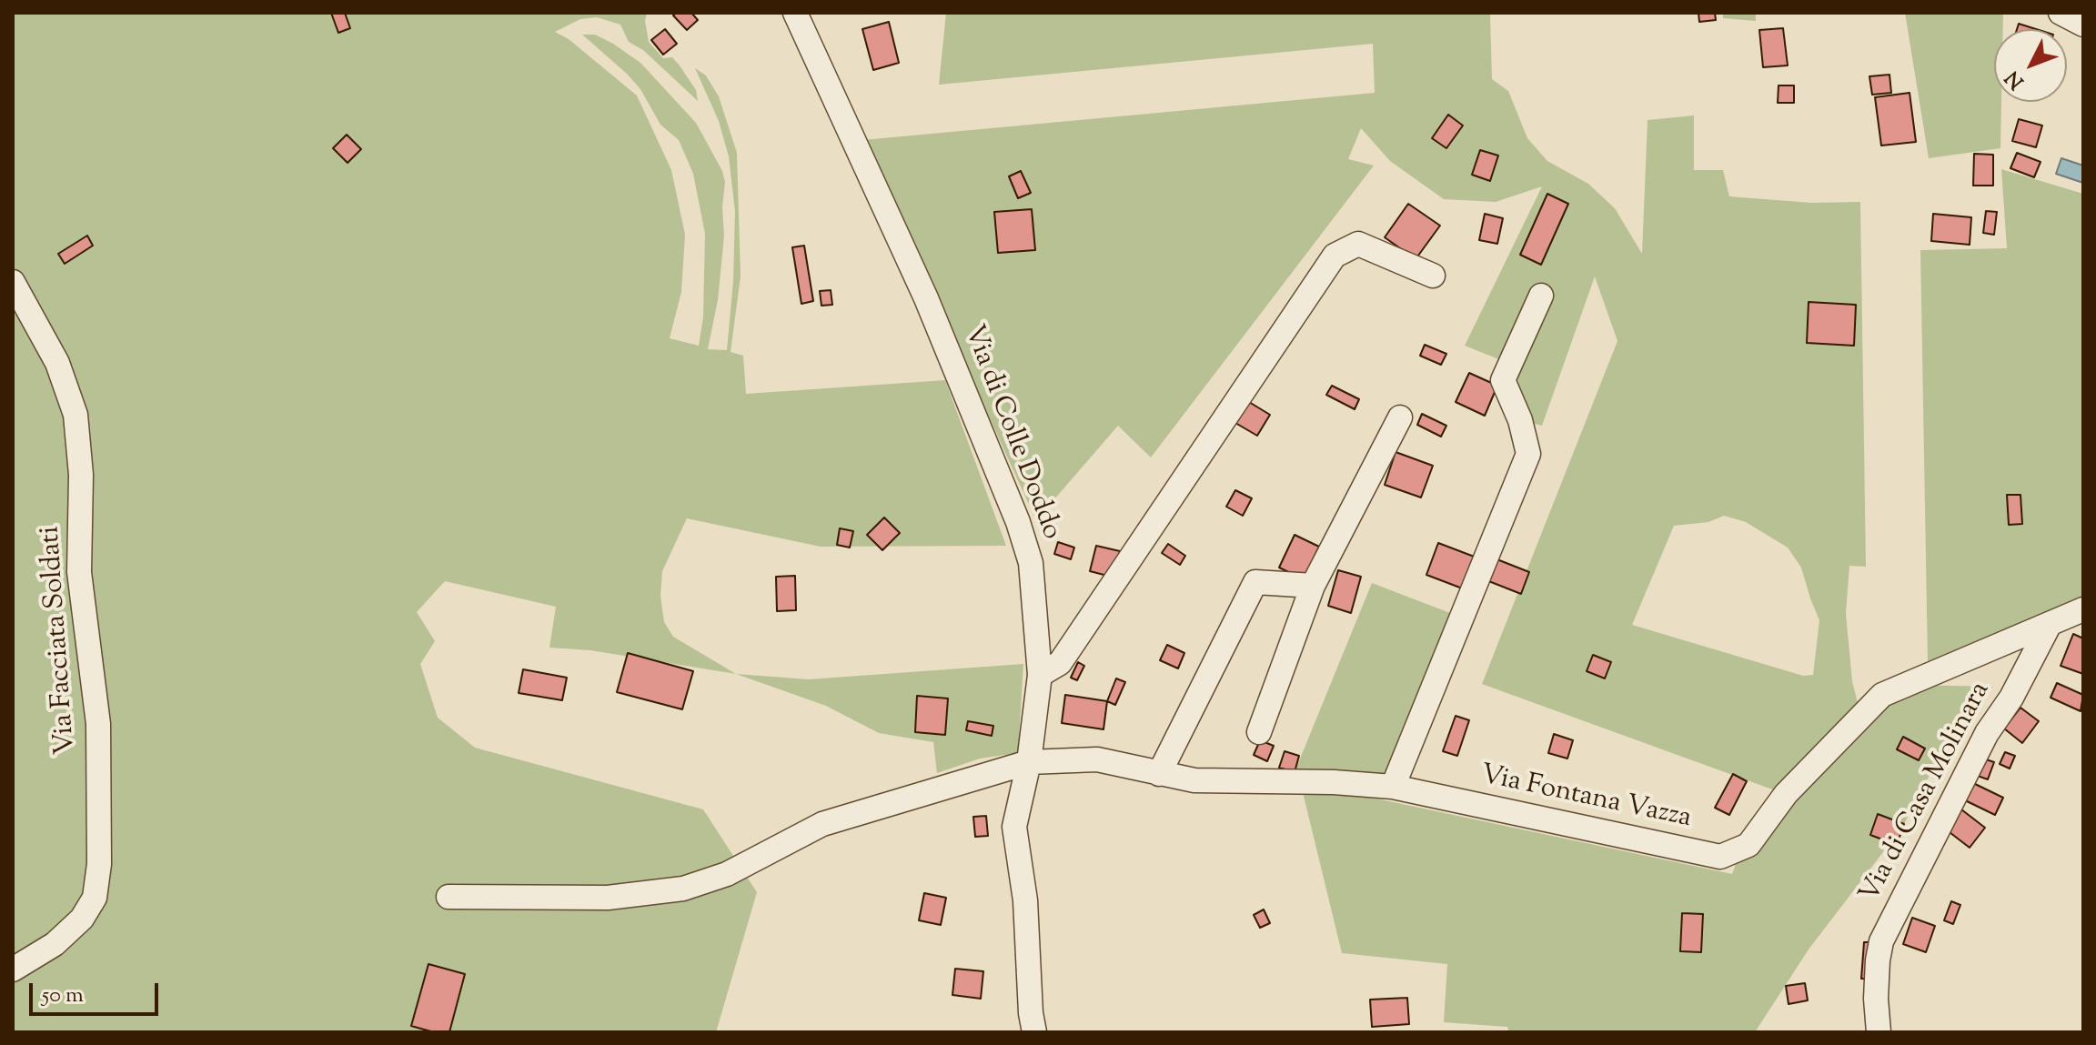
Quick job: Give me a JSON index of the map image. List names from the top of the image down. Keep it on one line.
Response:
{"streets":{"street":["Via di Colle Doddo","Via Facciata Soldati","Via di Casa Molinara","Via Fontana Vazza"]},"crossings":[["Via di Colle Doddo","Via Fontana Vazza"],["Via di Casa Molinara","Via Fontana Vazza"]],"scale_bar":"50 m","north":"bottom left"}
